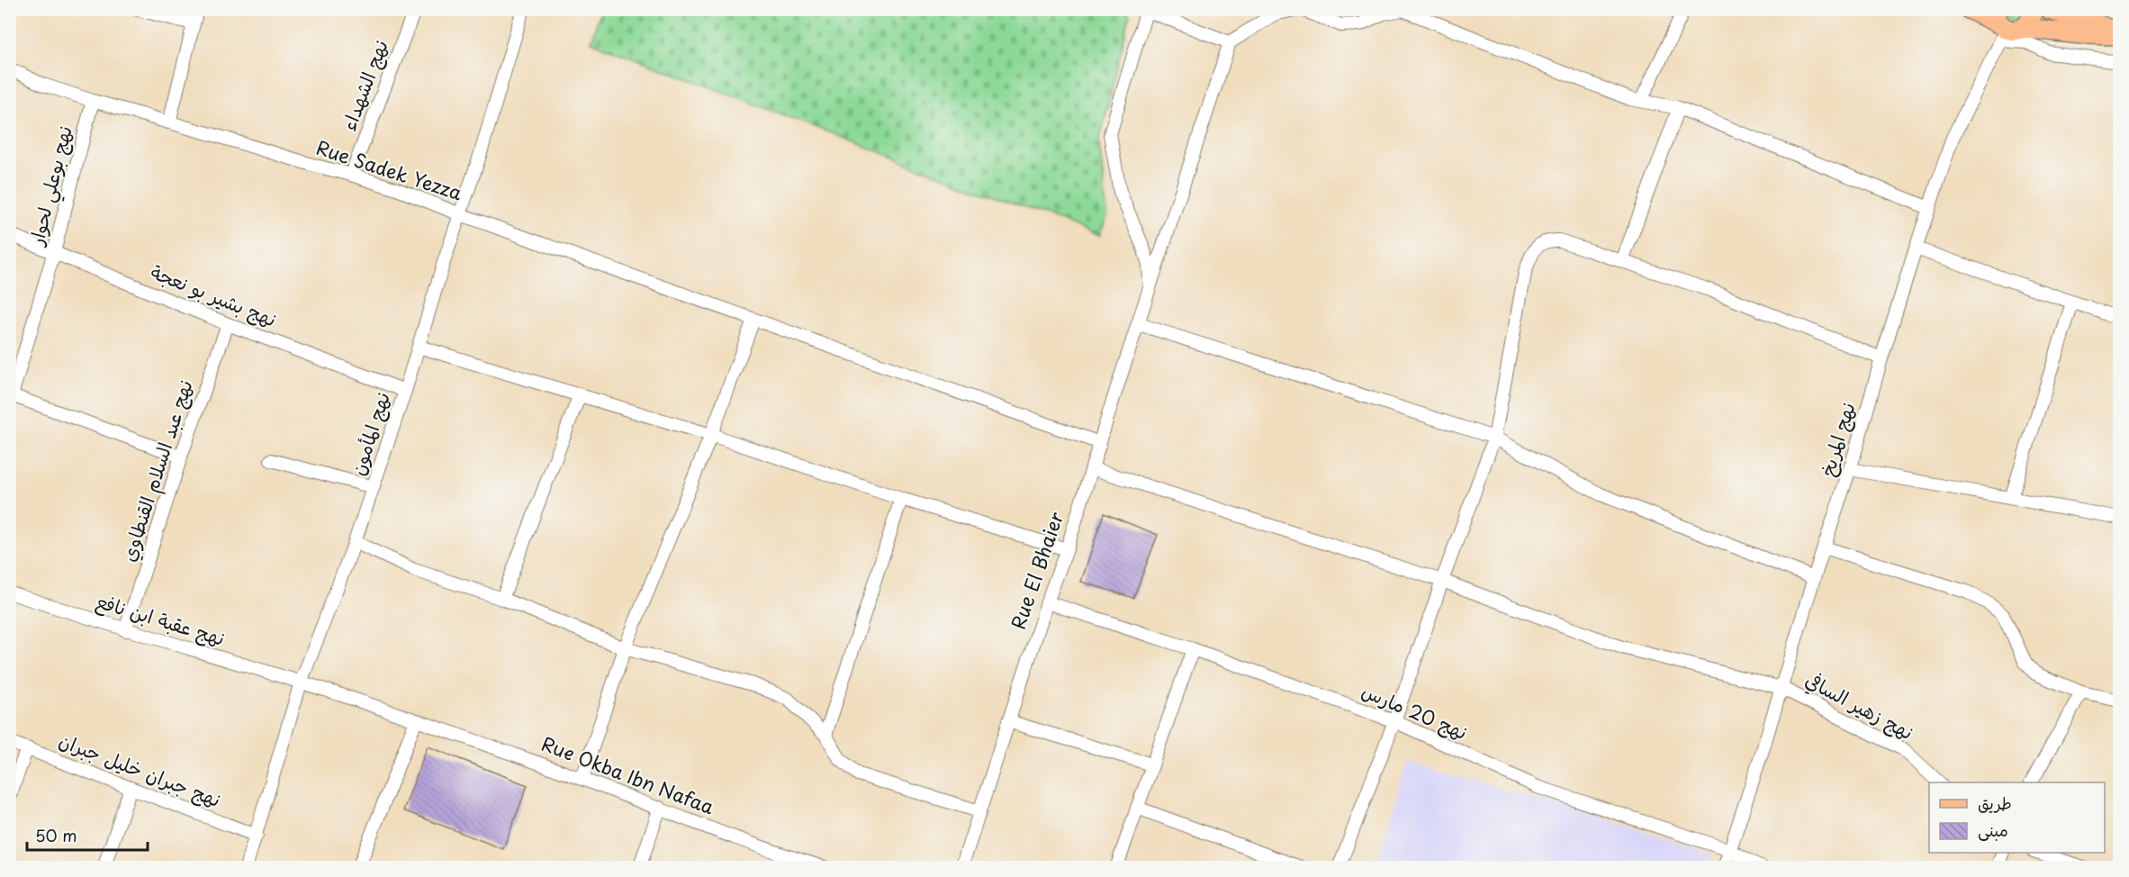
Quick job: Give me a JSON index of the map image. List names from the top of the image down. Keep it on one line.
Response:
{"streets":{"street":["نهج الشهداء","Rue Sadek Yezza","نهج بوعلي لحوار","نهج بشير بو نعجة","نهج المأمون","نهج المريخ","نهج عبد السلام القنطاوي","Rue El Bhaier","نهج عقبة ابن نافع","نهج زهير السافي","نهج 20 مارس","نهج جبران خليل جبران","Rue Okba Ibn Nafaa"]},"crossings":[["نهج الشهداء","Rue Sadek Yezza"],["Rue Sadek Yezza","نهج بوعلي لحوار"],["Rue Sadek Yezza","نهج المأمون"],["Rue Sadek Yezza","Rue El Bhaier"],["نهج بوعلي لحوار","نهج بشير بو نعجة"],["نهج بشير بو نعجة","نهج المأمون"],["نهج بشير بو نعجة","نهج عبد السلام القنطاوي"],["نهج المأمون","نهج عقبة ابن نافع"],["نهج المأمون","نهج جبران خليل جبران"],["نهج المأمون","Rue Okba Ibn Nafaa"],["نهج المريخ","نهج زهير السافي"],["نهج المريخ","نهج 20 مارس"],["نهج عبد السلام القنطاوي","نهج عقبة ابن نافع"],["Rue El Bhaier","نهج زهير السافي"],["Rue El Bhaier","نهج 20 مارس"],["نهج عقبة ابن نافع","Rue Okba Ibn Nafaa"]],"legend":["طريق","مبنى"],"scale_bar":"50 m"}
